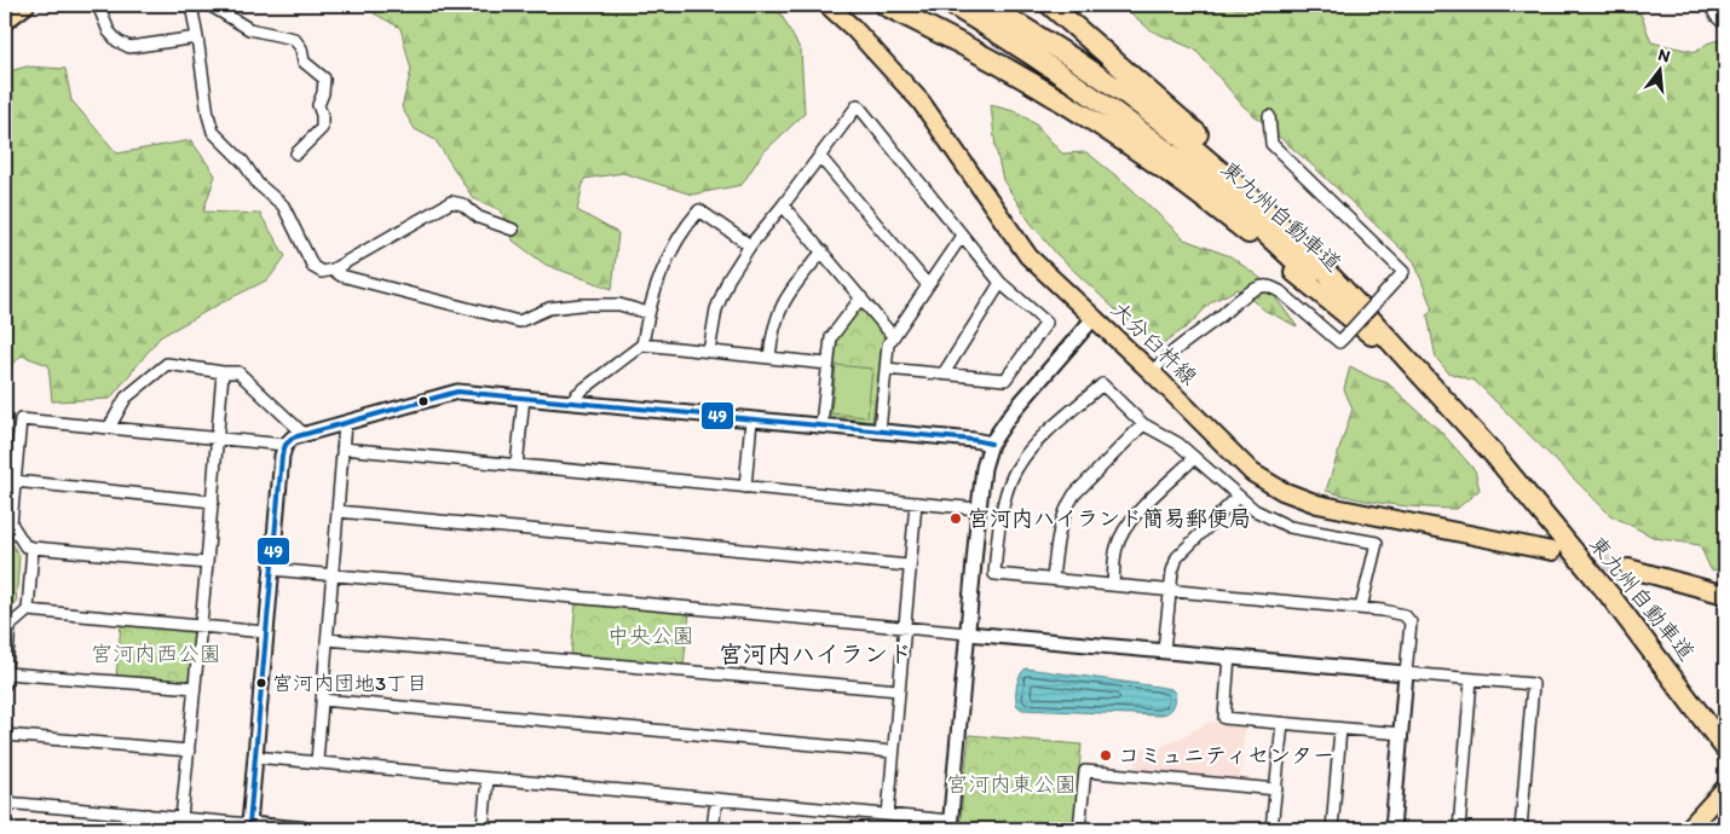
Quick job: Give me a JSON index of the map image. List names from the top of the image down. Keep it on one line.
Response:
{"streets":{"highway":["東九州自動車道"],"main road":["大分臼杵線"]},"districts":["宮河内ハイランド"],"parks":["中央公園","宮河内西公園","宮河内東公園"],"places":["宮河内ハイランド簡易郵便局","宮河内団地3丁目","コミュニティセンター"],"lines":["transit line 49"],"north":"top"}
